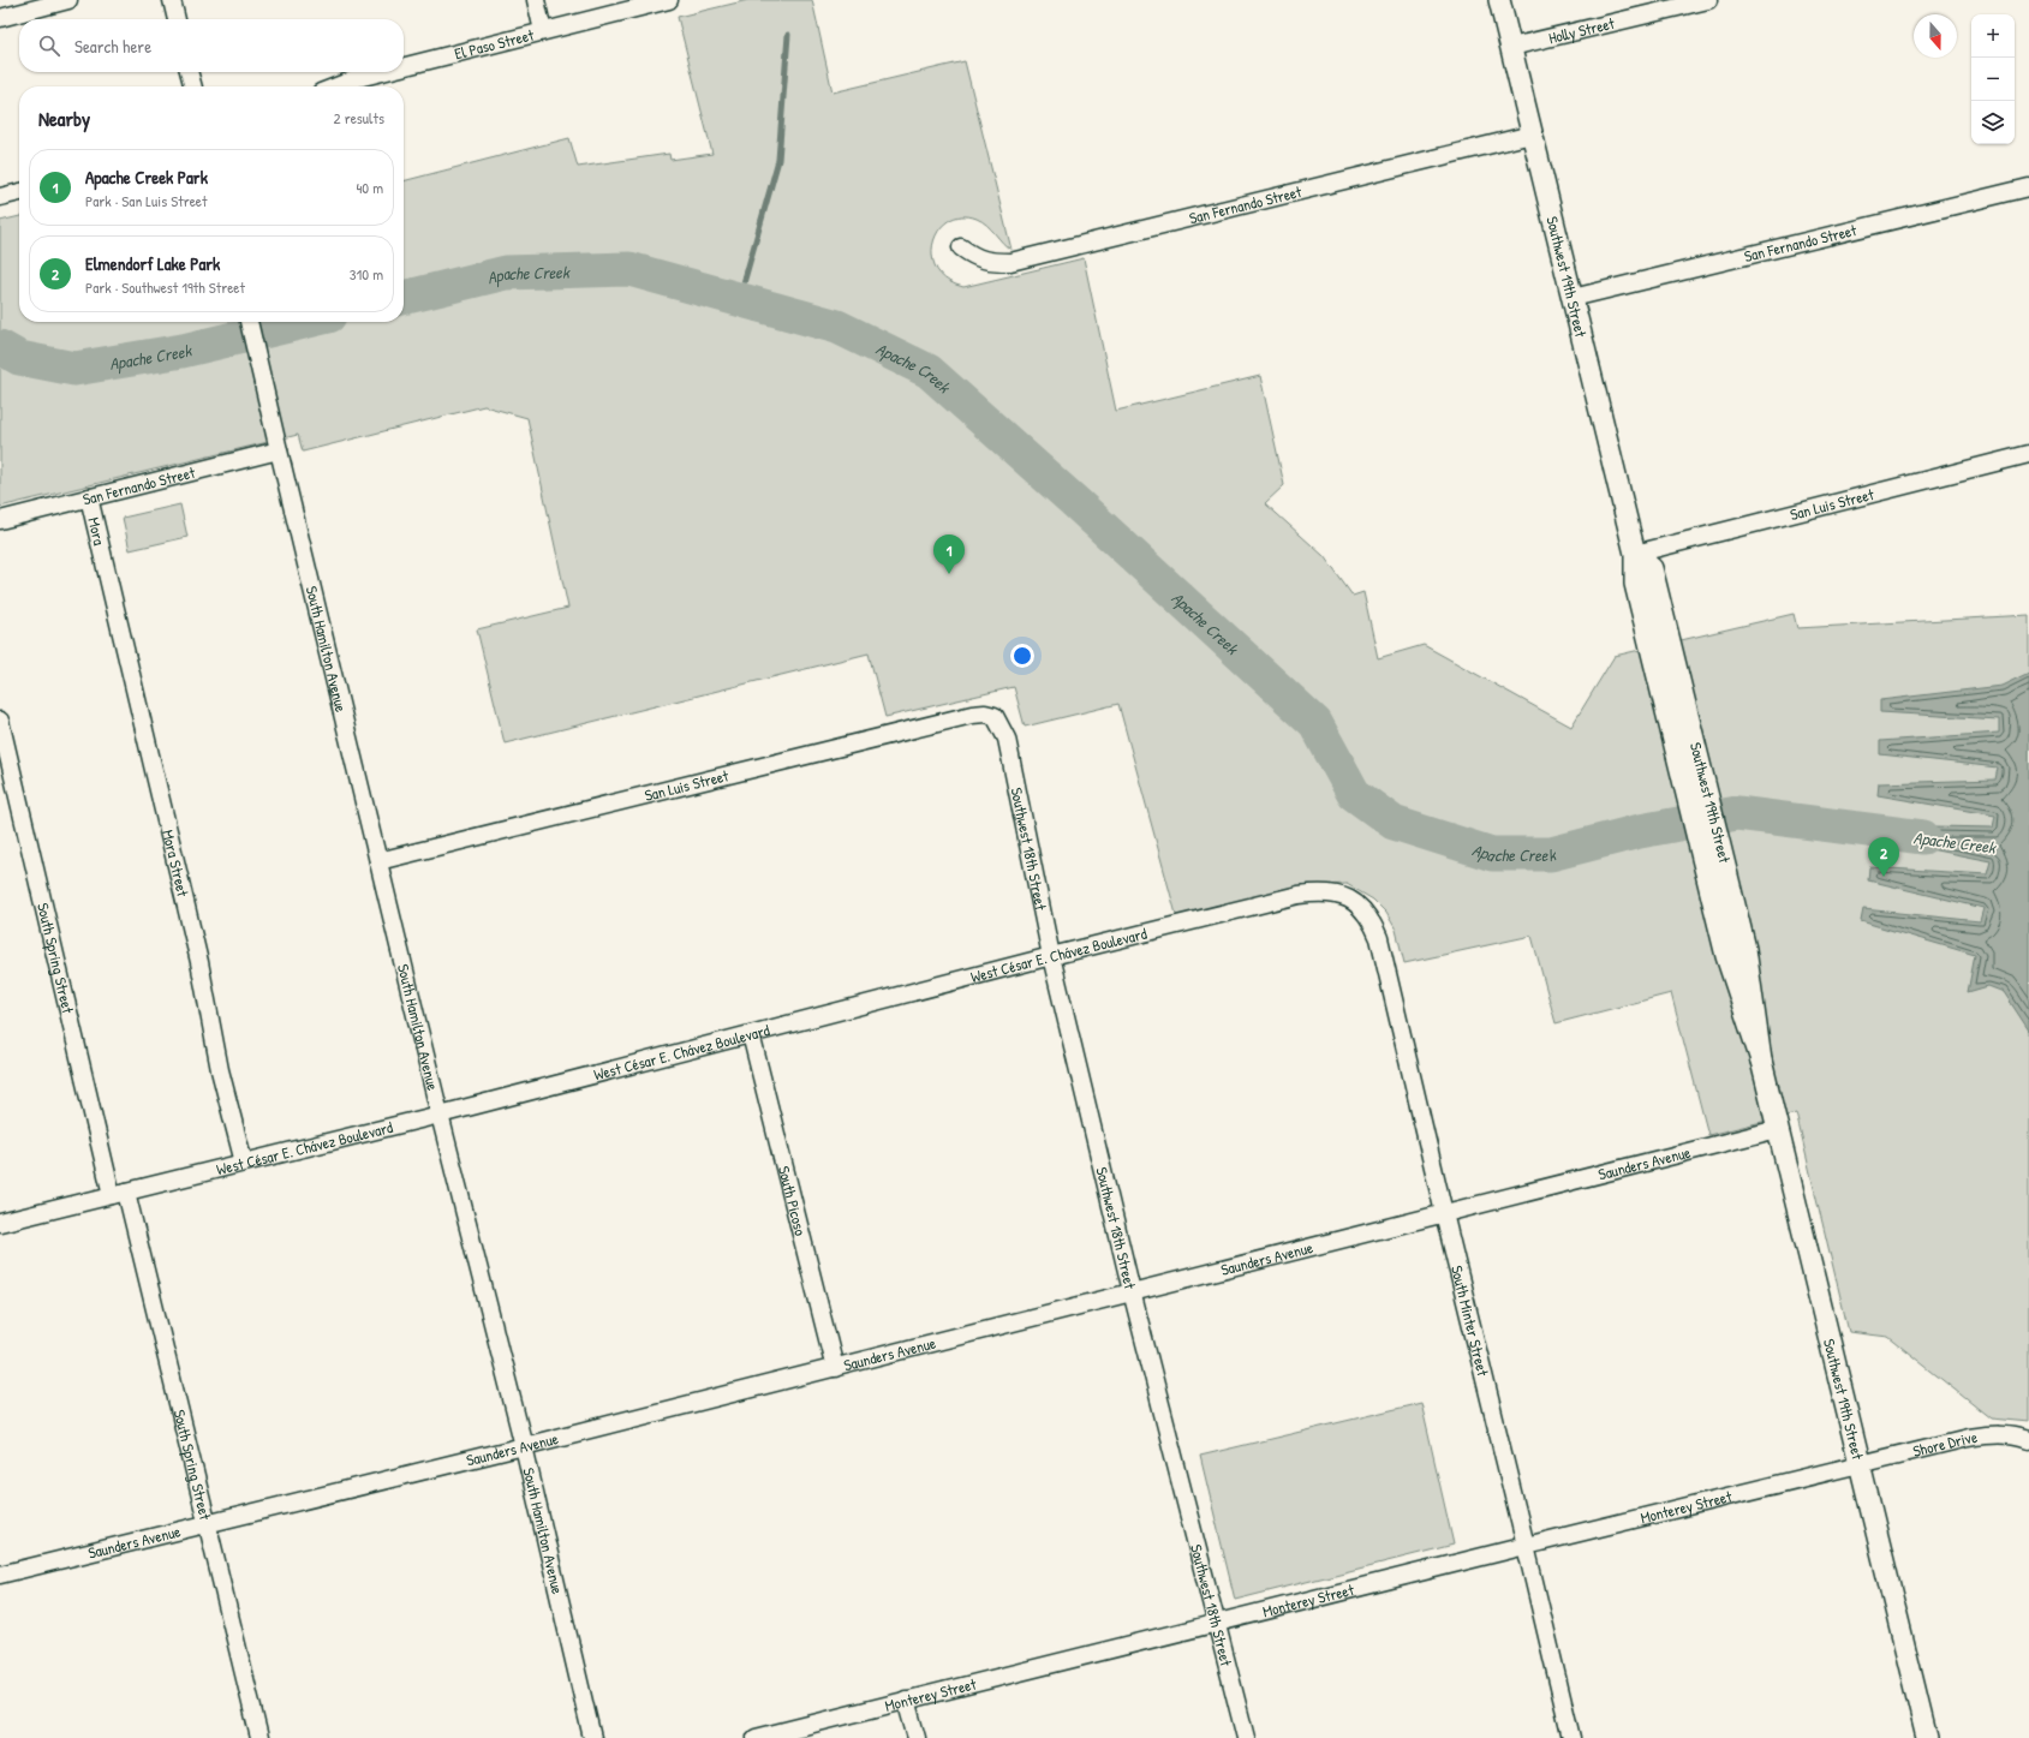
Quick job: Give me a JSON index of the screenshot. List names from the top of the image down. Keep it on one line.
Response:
{"streets":{"street":["Holly Street","El Paso Street","San Fernando Street","Southwest 19th Street","San Luis Street","Mora","South Hamilton Avenue","Southwest 18th Street","Mora Street","West César E. Chávez Boulevard","South Spring Street","Saunders Avenue","South Picoso","South Minter Street","Shore Drive","Monterey Street"]},"crossings":[["Holly Street","Southwest 19th Street"],["San Fernando Street","Southwest 19th Street"],["San Fernando Street","Mora"],["San Fernando Street","South Hamilton Avenue"],["Southwest 19th Street","San Luis Street"],["Southwest 19th Street","Saunders Avenue"],["Southwest 19th Street","Shore Drive"],["Southwest 19th Street","Monterey Street"],["San Luis Street","South Hamilton Avenue"],["San Luis Street","Southwest 18th Street"],["Mora","Mora Street"],["South Hamilton Avenue","West César E. Chávez Boulevard"],["South Hamilton Avenue","Saunders Avenue"],["Southwest 18th Street","West César E. Chávez Boulevard"],["Southwest 18th Street","Saunders Avenue"],["Southwest 18th Street","Monterey Street"],["Mora Street","West César E. Chávez Boulevard"],["West César E. Chávez Boulevard","South Spring Street"],["West César E. Chávez Boulevard","South Picoso"],["West César E. Chávez Boulevard","South Minter Street"],["South Spring Street","Saunders Avenue"],["Saunders Avenue","South Picoso"],["Saunders Avenue","South Minter Street"],["South Minter Street","Monterey Street"],["Shore Drive","Monterey Street"]],"water":["Apache Creek"],"north":"bottom","page":{"map_buttons":["+","−"],"search":"Search here","heading":["Nearby","2 results"],"list":[{"mark":"1","name":"Apache Creek Park","note":"Park · San Luis Street","value":"40 m"},{"mark":"2","name":"Elmendorf Lake Park","note":"Park · Southwest 19th Street","value":"310 m"}],"pins":["1","2"]}}
